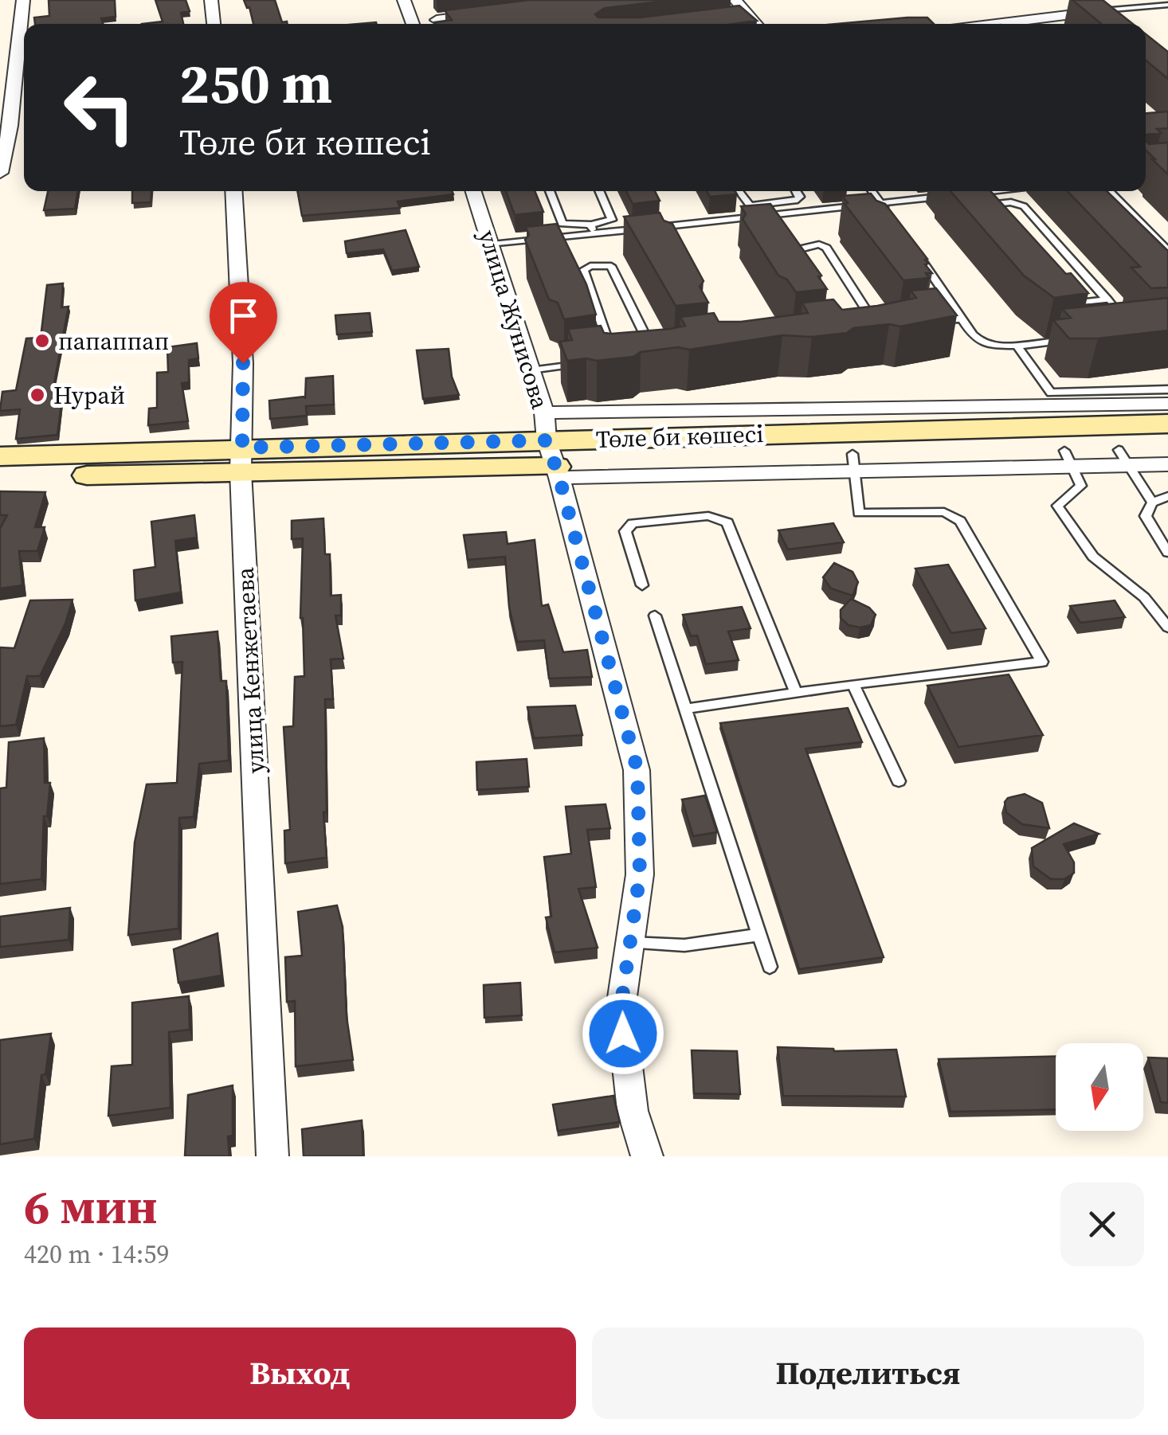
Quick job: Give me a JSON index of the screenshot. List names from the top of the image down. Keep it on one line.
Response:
{"streets":{"main road":["Төле би көшесі"],"street":["улица Жунисова","улица Кенжетаева"]},"crossings":[["улица Жунисова","Төле би көшесі"],["Төле би көшесі","улица Кенжетаева"]],"places":["папаппап","Нурай"],"north":"bottom","page":{"turn":["250 m","Төле би көшесі"],"heading":["6 мин","420 m · 14:59"],"buttons":["Выход","Поделиться"]}}
